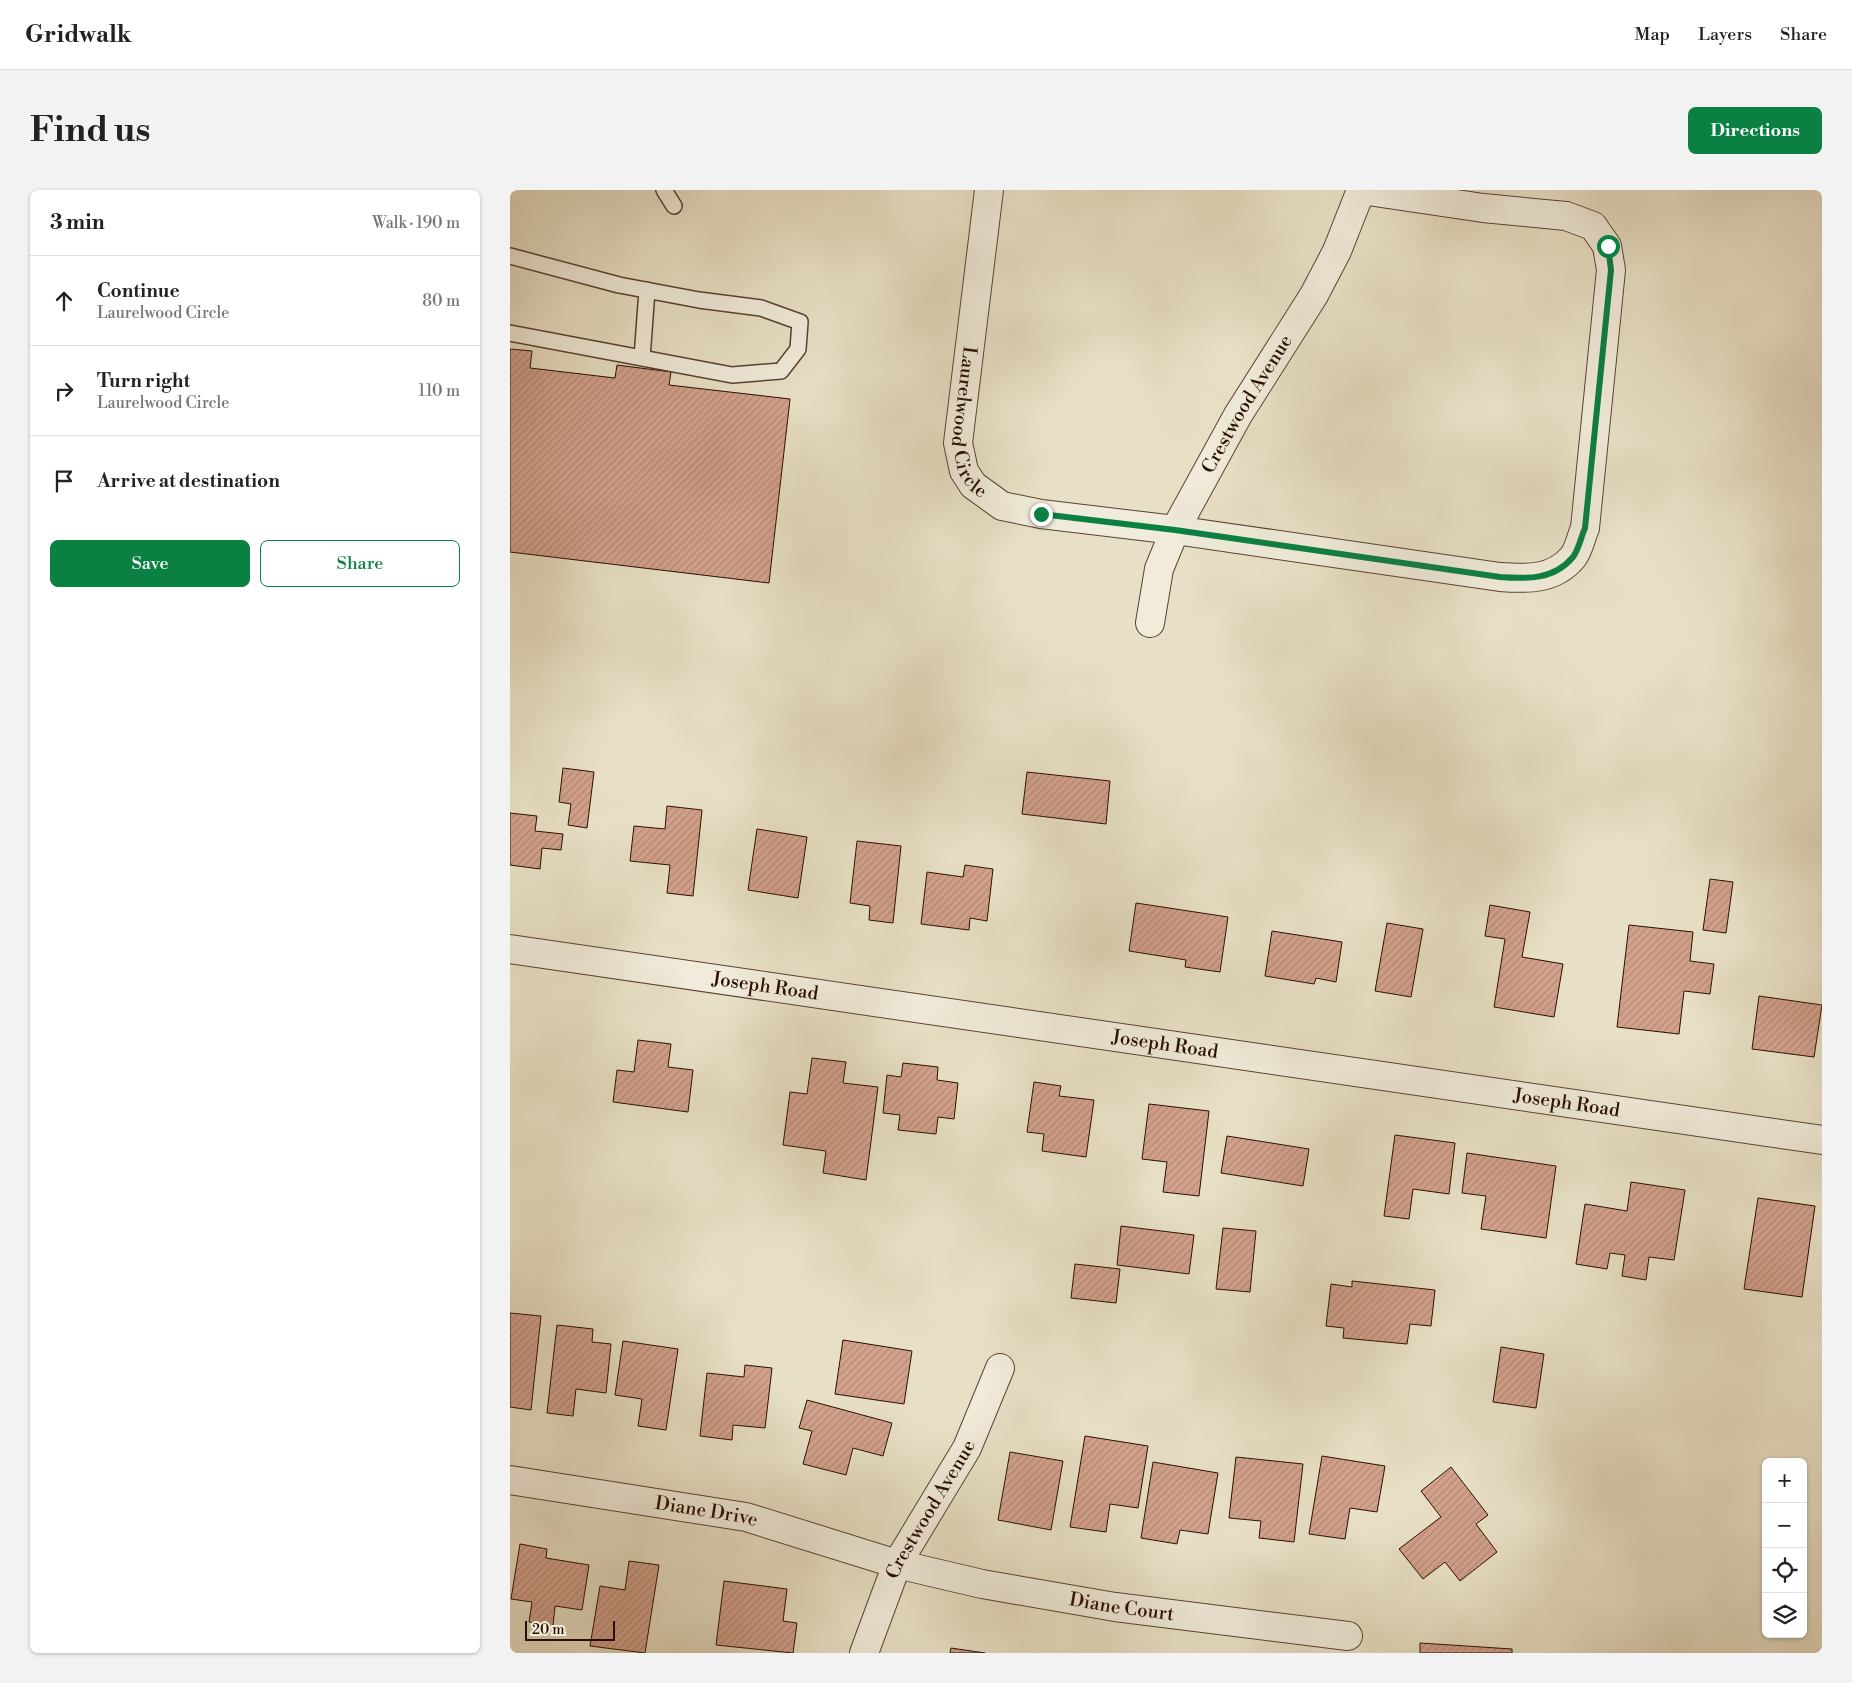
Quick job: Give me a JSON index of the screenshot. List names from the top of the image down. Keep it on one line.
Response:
{"streets":{"street":["Crestwood Avenue","Laurelwood Circle","Joseph Road","Diane Drive","Diane Court"]},"crossings":[["Crestwood Avenue","Laurelwood Circle"],["Crestwood Avenue","Diane Drive"],["Crestwood Avenue","Diane Court"],["Diane Drive","Diane Court"]],"scale_bar":"20 m","page":{"header":"Gridwalk","nav":["Map","Layers","Share"],"buttons":["Directions",["Save","Share"]],"title":"Find us","heading":["3 min","Walk · 190 m"],"list":[["Continue","Laurelwood Circle","80 m"],["Turn right","Laurelwood Circle","110 m"],"Arrive at destination"],"map_buttons":["+","−"],"scale":"20 m"}}
